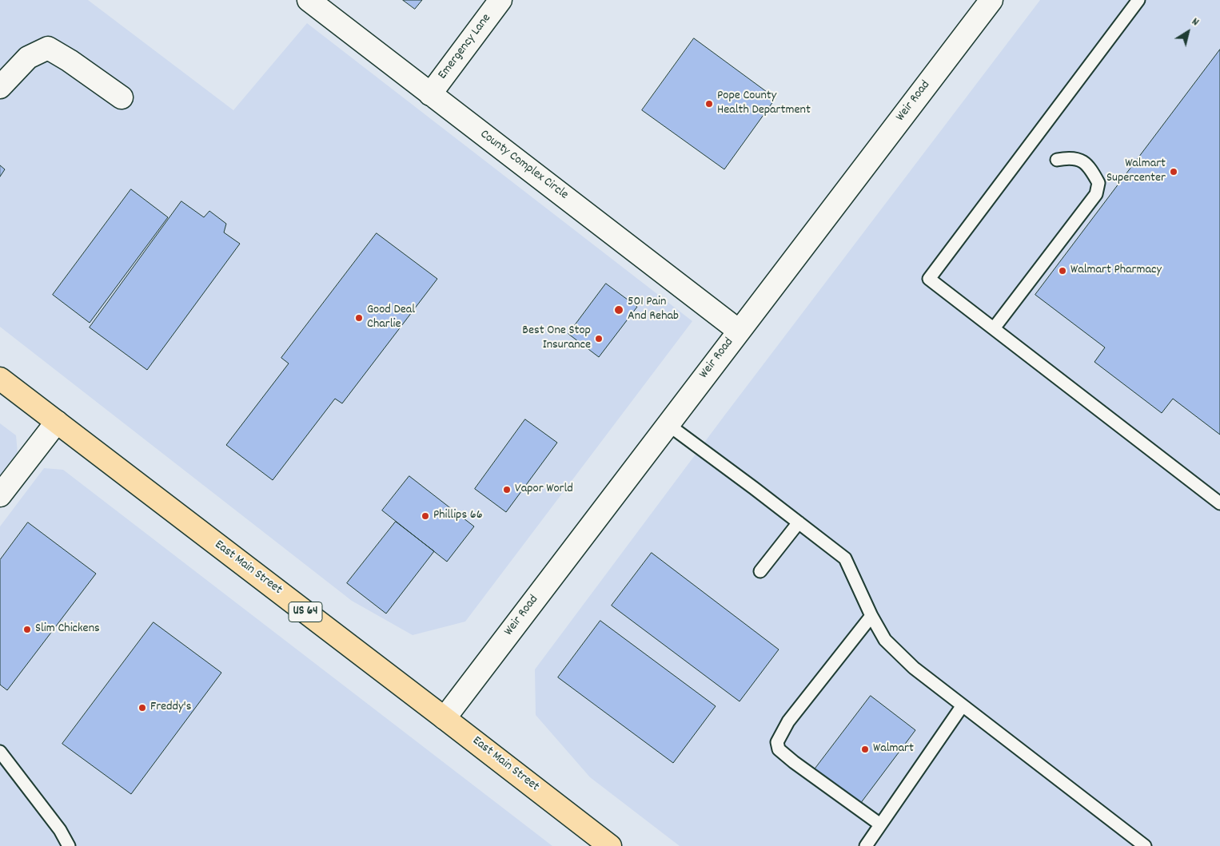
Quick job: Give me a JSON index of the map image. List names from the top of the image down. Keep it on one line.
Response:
{"streets":{"main road":["East Main Street","US 64"],"street":["Emergency Lane","Weir Road","County Complex Circle"]},"crossings":[["Emergency Lane","County Complex Circle"],["Weir Road","County Complex Circle"],["Weir Road","East Main Street"]],"places":["Pope County Health Department","Walmart Supercenter","Walmart Pharmacy","501 Pain And Rehab","Good Deal Charlie","Best One Stop Insurance","Vapor World","Phillips 66","Slim Chickens","Freddy's","Walmart"],"north":"top right"}
